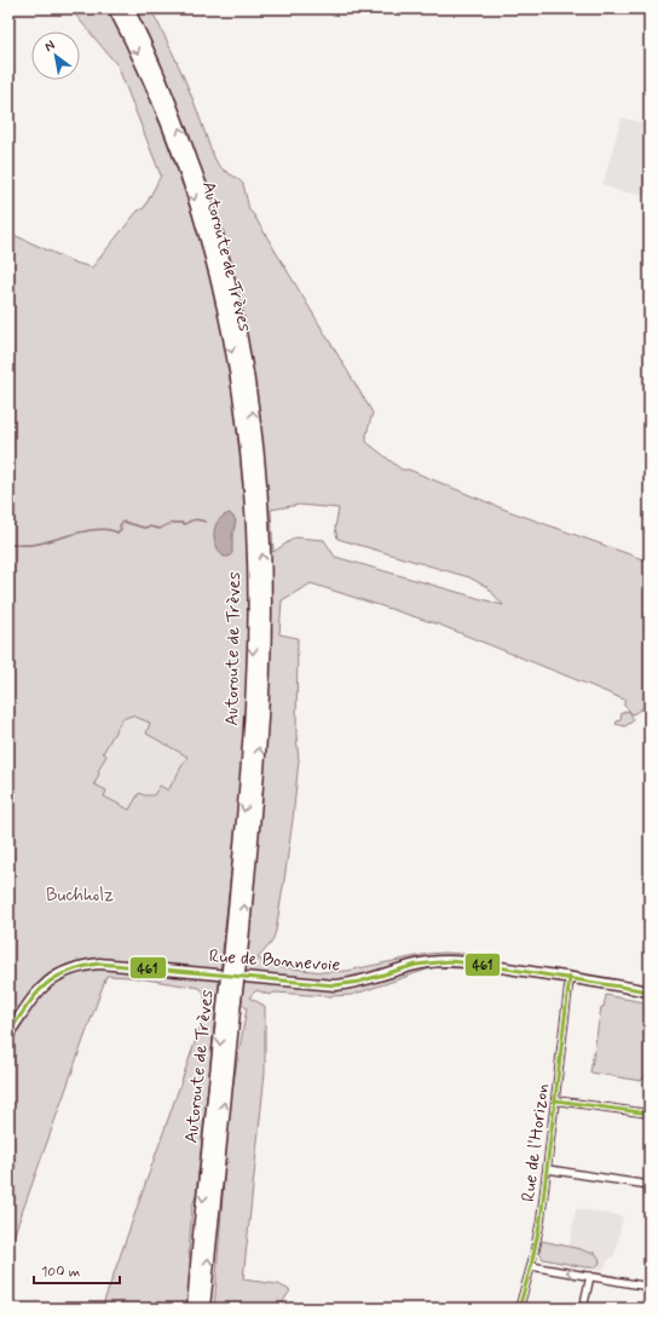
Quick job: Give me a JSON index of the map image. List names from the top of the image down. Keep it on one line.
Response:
{"streets":{"highway":["Autoroute de Trèves"],"main road":["Rue de Bonnevoie"],"street":["Rue de l'Horizon"]},"crossings":[["Rue de Bonnevoie","Rue de l'Horizon"]],"parks":["Buchholz"],"lines":["transit line 461"],"scale_bar":"100 m","north":"top left"}
